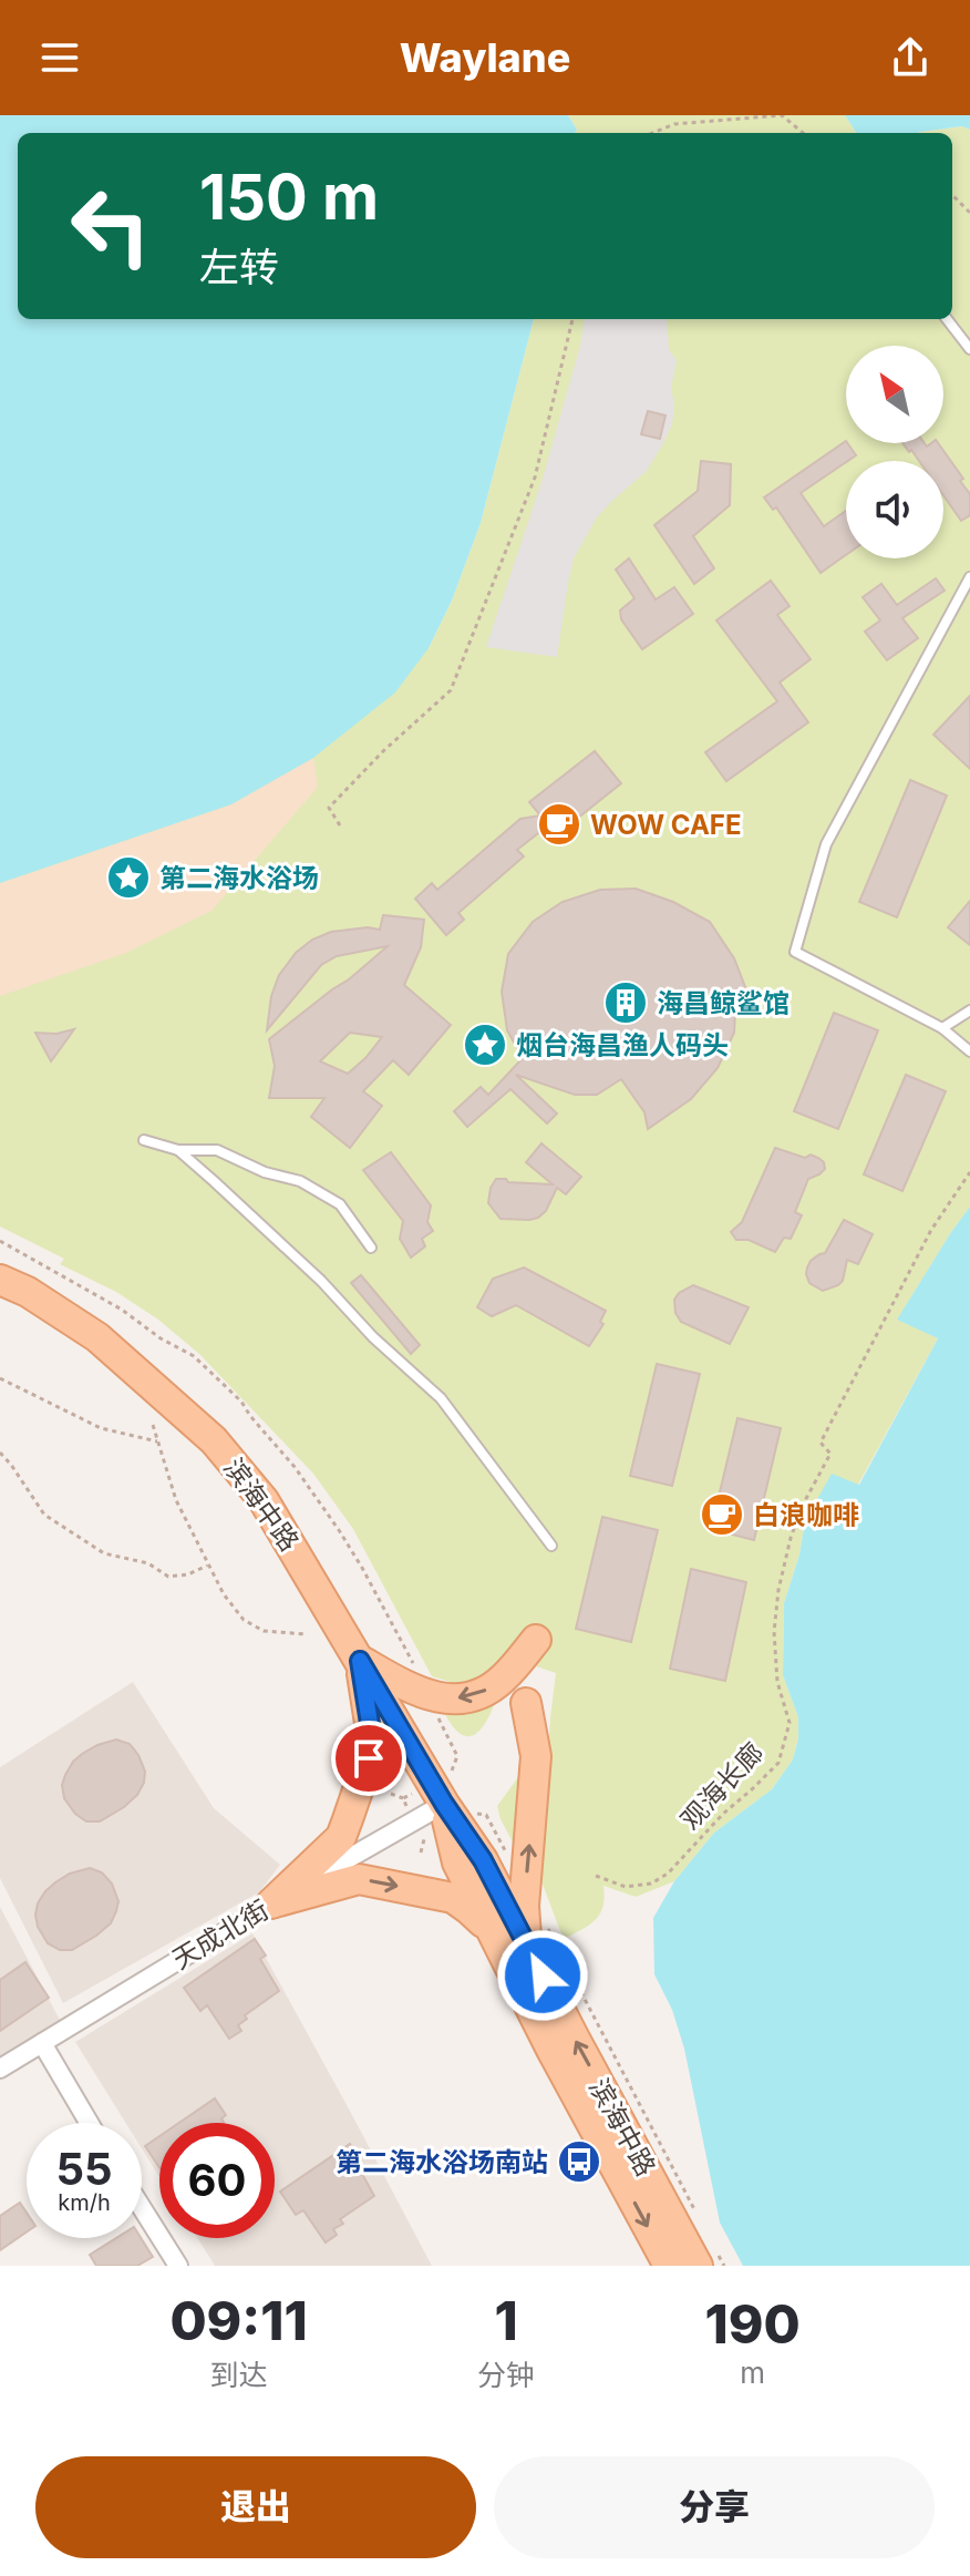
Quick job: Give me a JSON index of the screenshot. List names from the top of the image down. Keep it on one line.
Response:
{"streets":{"main road":["滨海中路"],"street":["天成北街"],"path":["观海长廊"]},"crossings":[["滨海中路","天成北街"]],"places":{"cafe":["WOW CAFE","白浪咖啡"],"place":["第二海水浴场","烟台海昌渔人码头"],"building":["海昌鲸鲨馆"],"bus stop":["第二海水浴场南站"]},"north":"top left","page":{"header":"Waylane","turn":["150 m","左转"],"speed":"55 km/h","limit":"60","eta":["09:11","到达","1","分钟","190","m"],"buttons":["退出","分享"]}}
